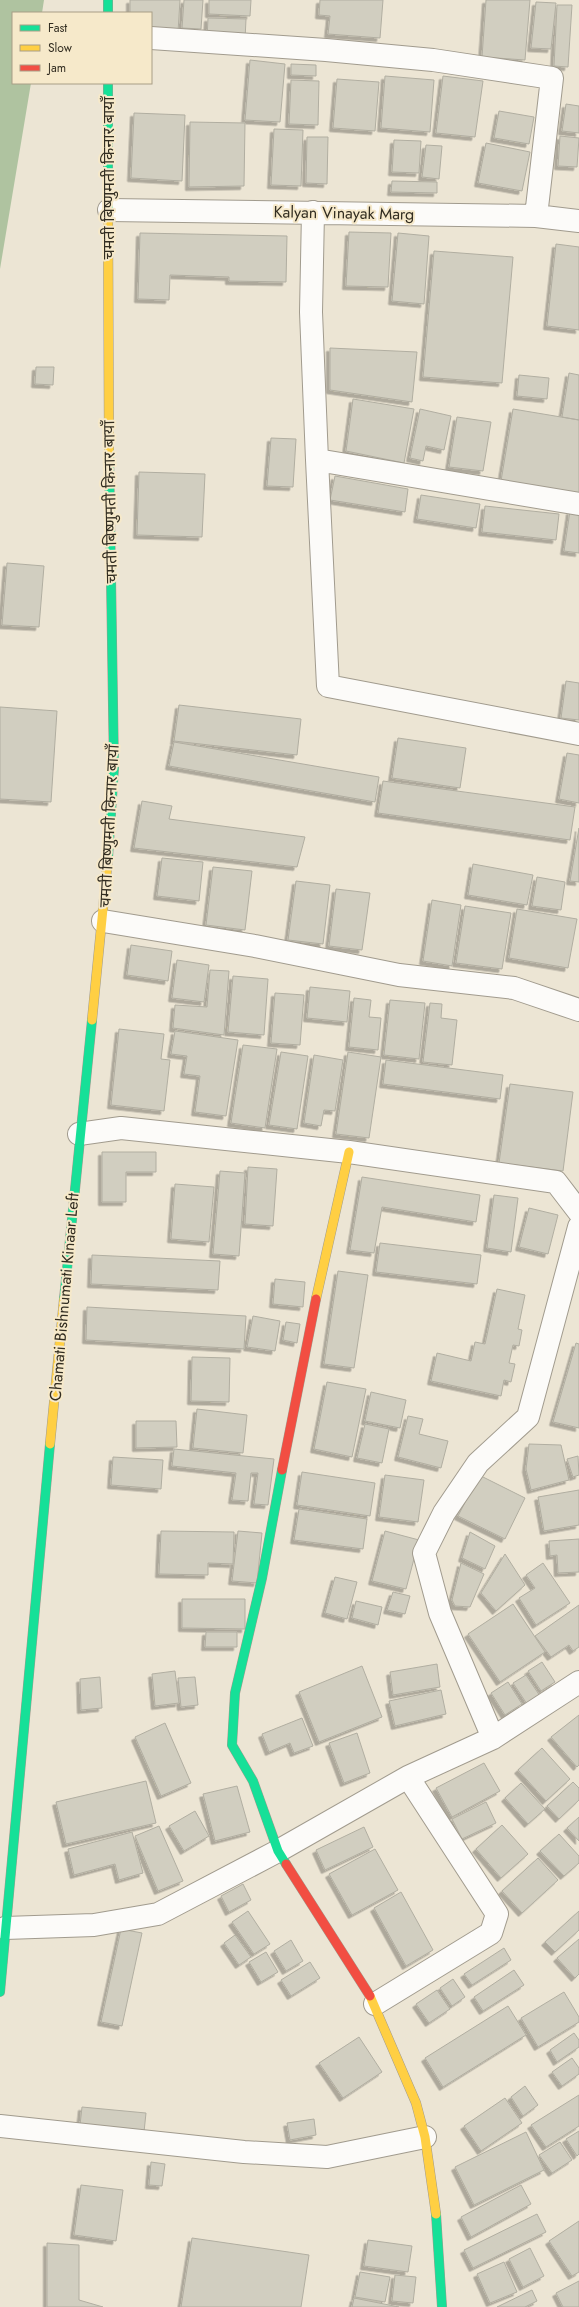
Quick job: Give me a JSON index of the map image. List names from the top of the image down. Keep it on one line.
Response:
{"streets":{"street":["चमती बिष्णुमती किनार बायाँ","Kalyan Vinayak Marg","Chamati Bishnumati Kinaar Left"]},"crossings":[["चमती बिष्णुमती किनार बायाँ","Kalyan Vinayak Marg"],["चमती बिष्णुमती किनार बायाँ","Chamati Bishnumati Kinaar Left"]],"legend":["Fast","Slow","Jam"]}
